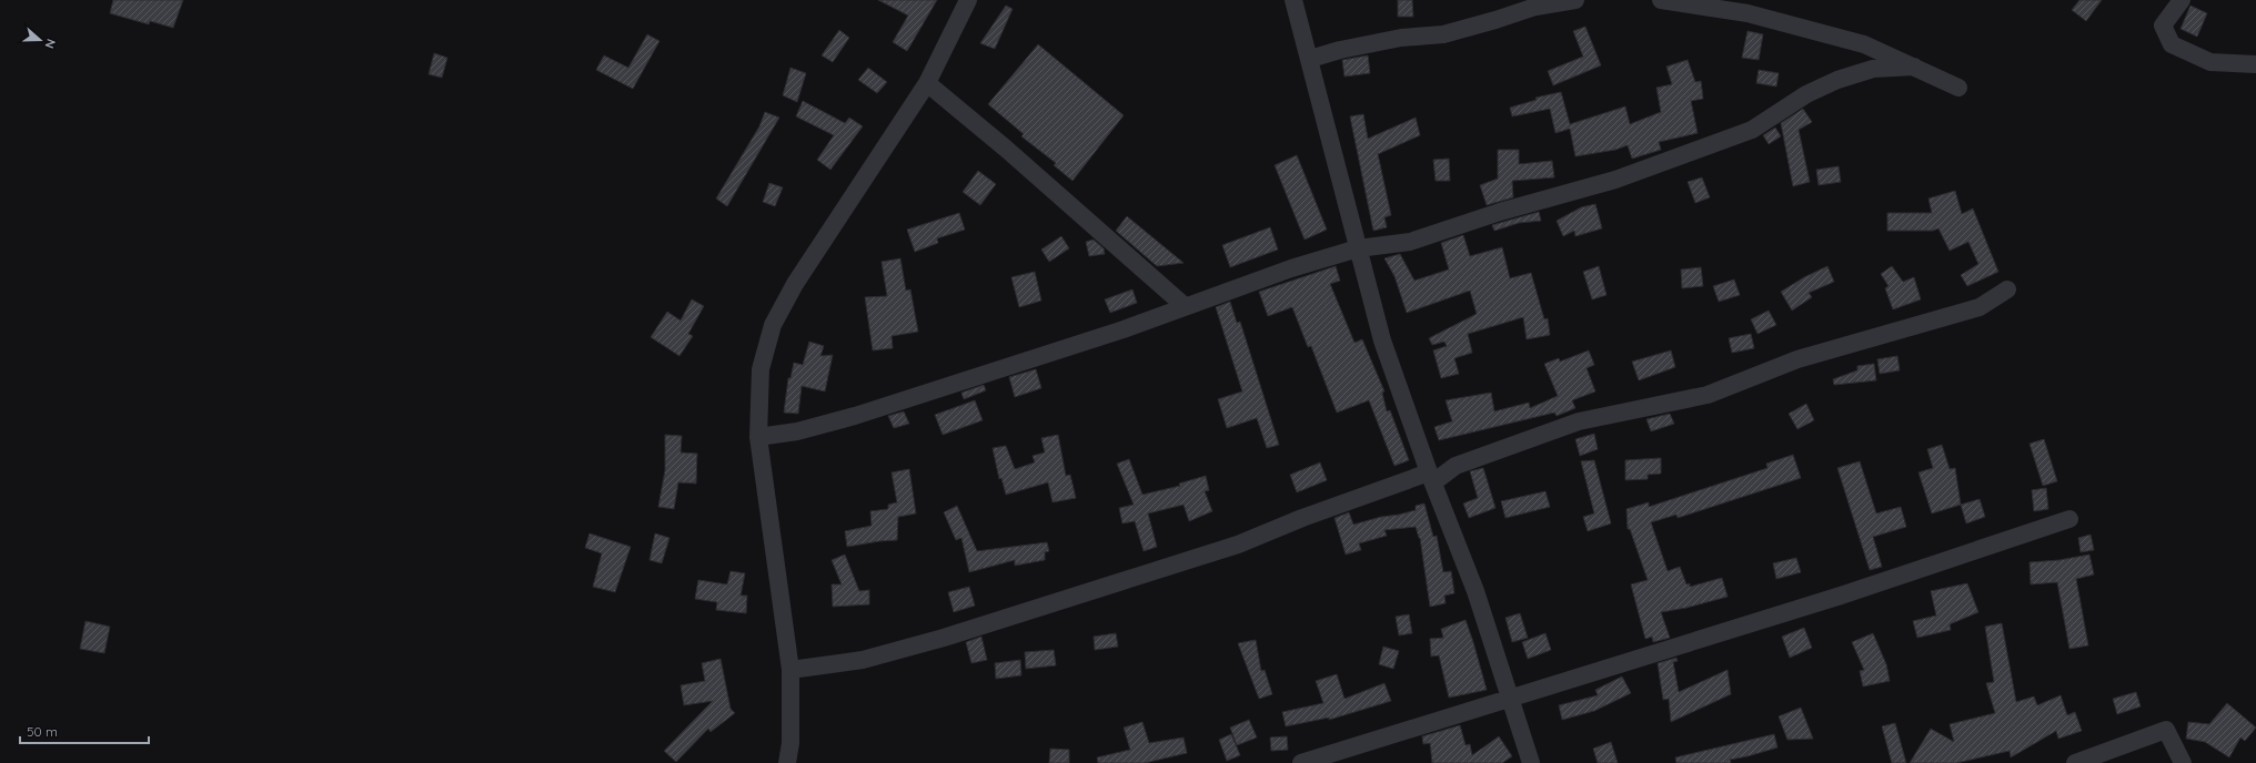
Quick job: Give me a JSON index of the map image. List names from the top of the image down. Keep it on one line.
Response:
{"scale_bar":"50 m","north":"right"}
